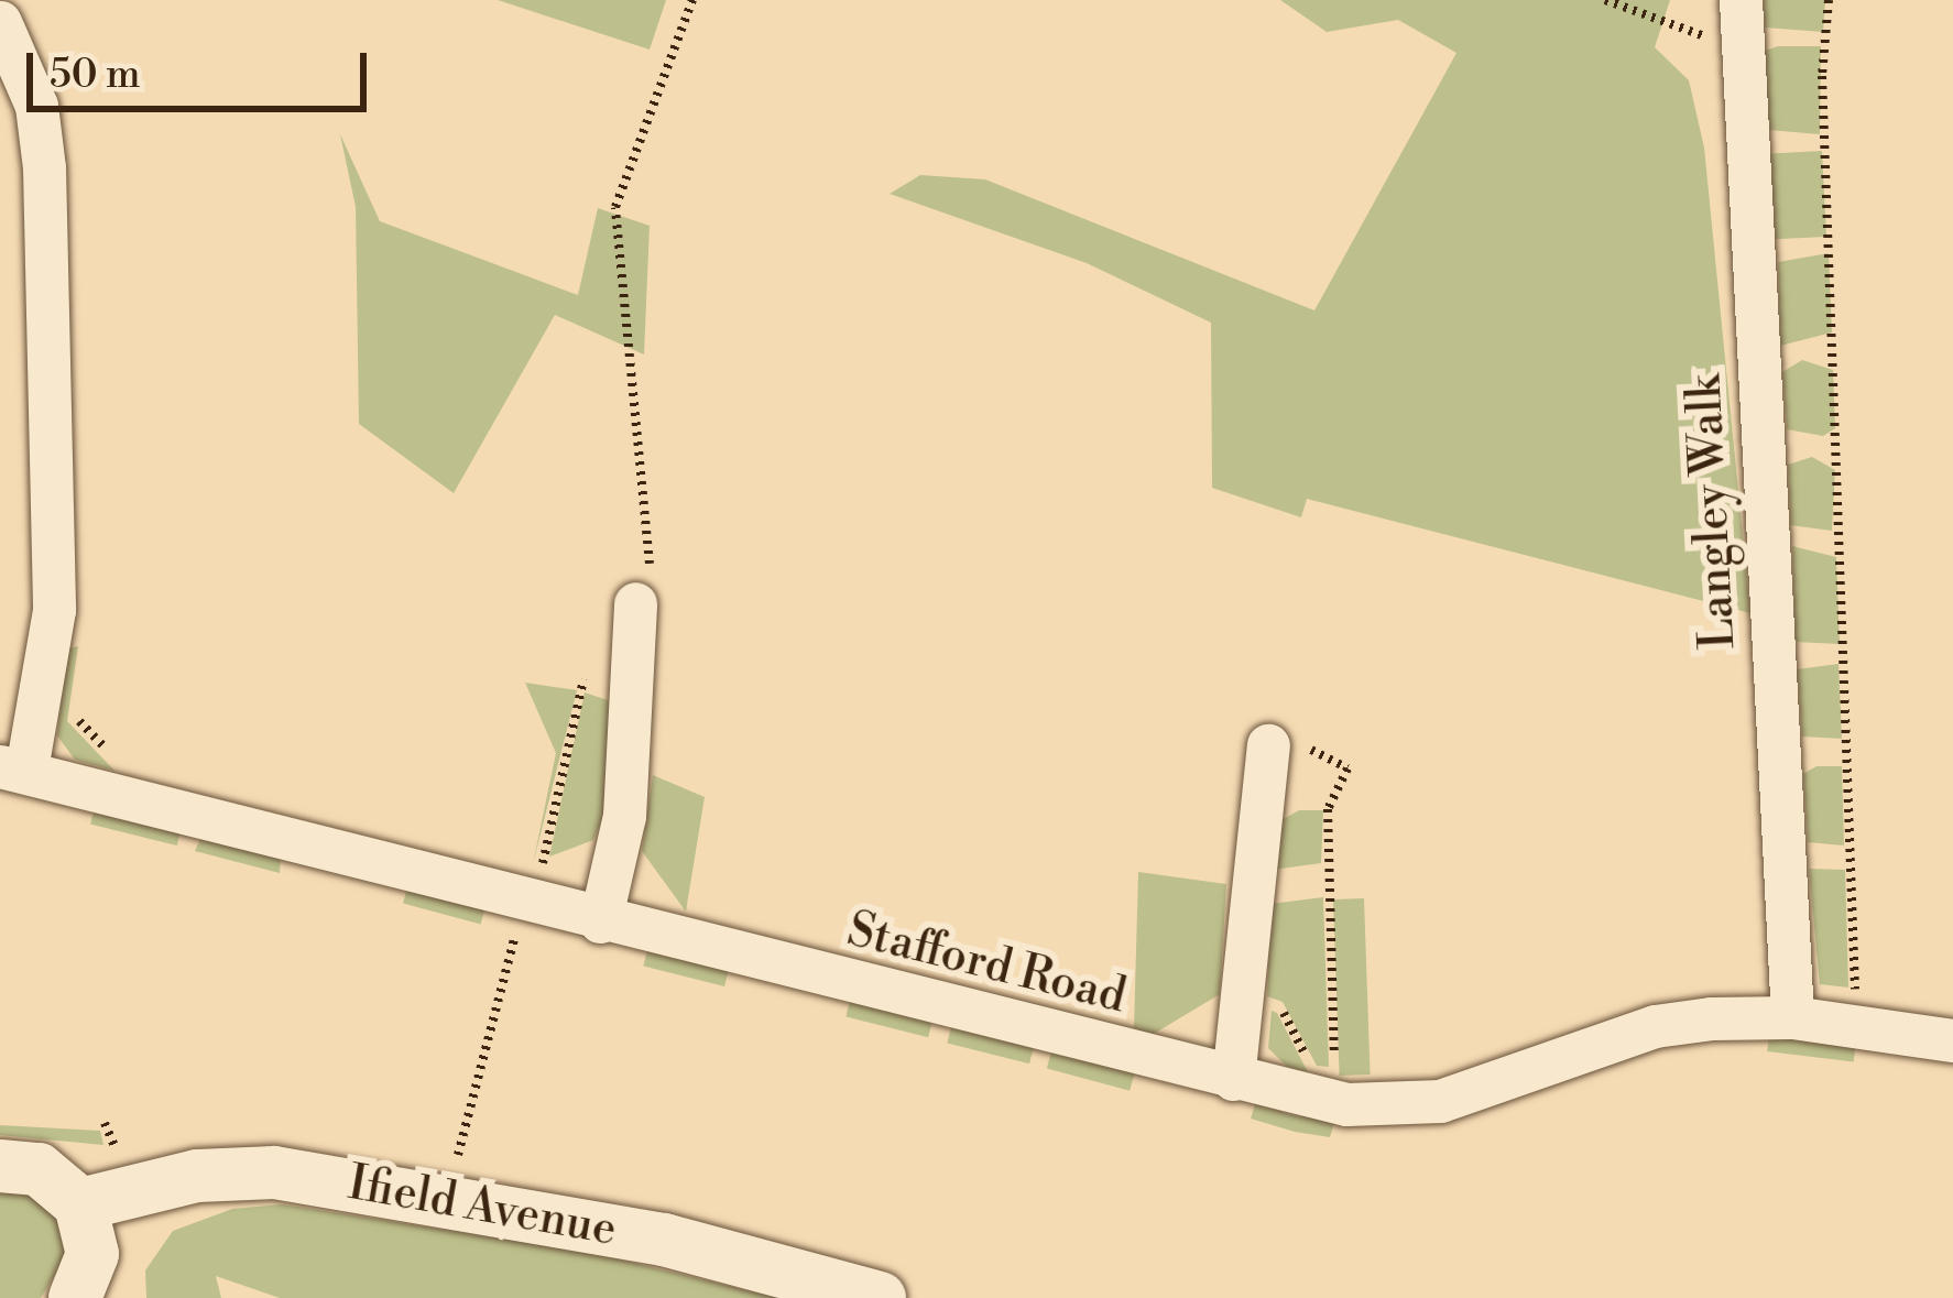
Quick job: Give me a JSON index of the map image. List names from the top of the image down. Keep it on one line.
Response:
{"streets":{"street":["Langley Walk","Stafford Road","Ifield Avenue"]},"crossings":[["Langley Walk","Stafford Road"]],"scale_bar":"50 m"}
